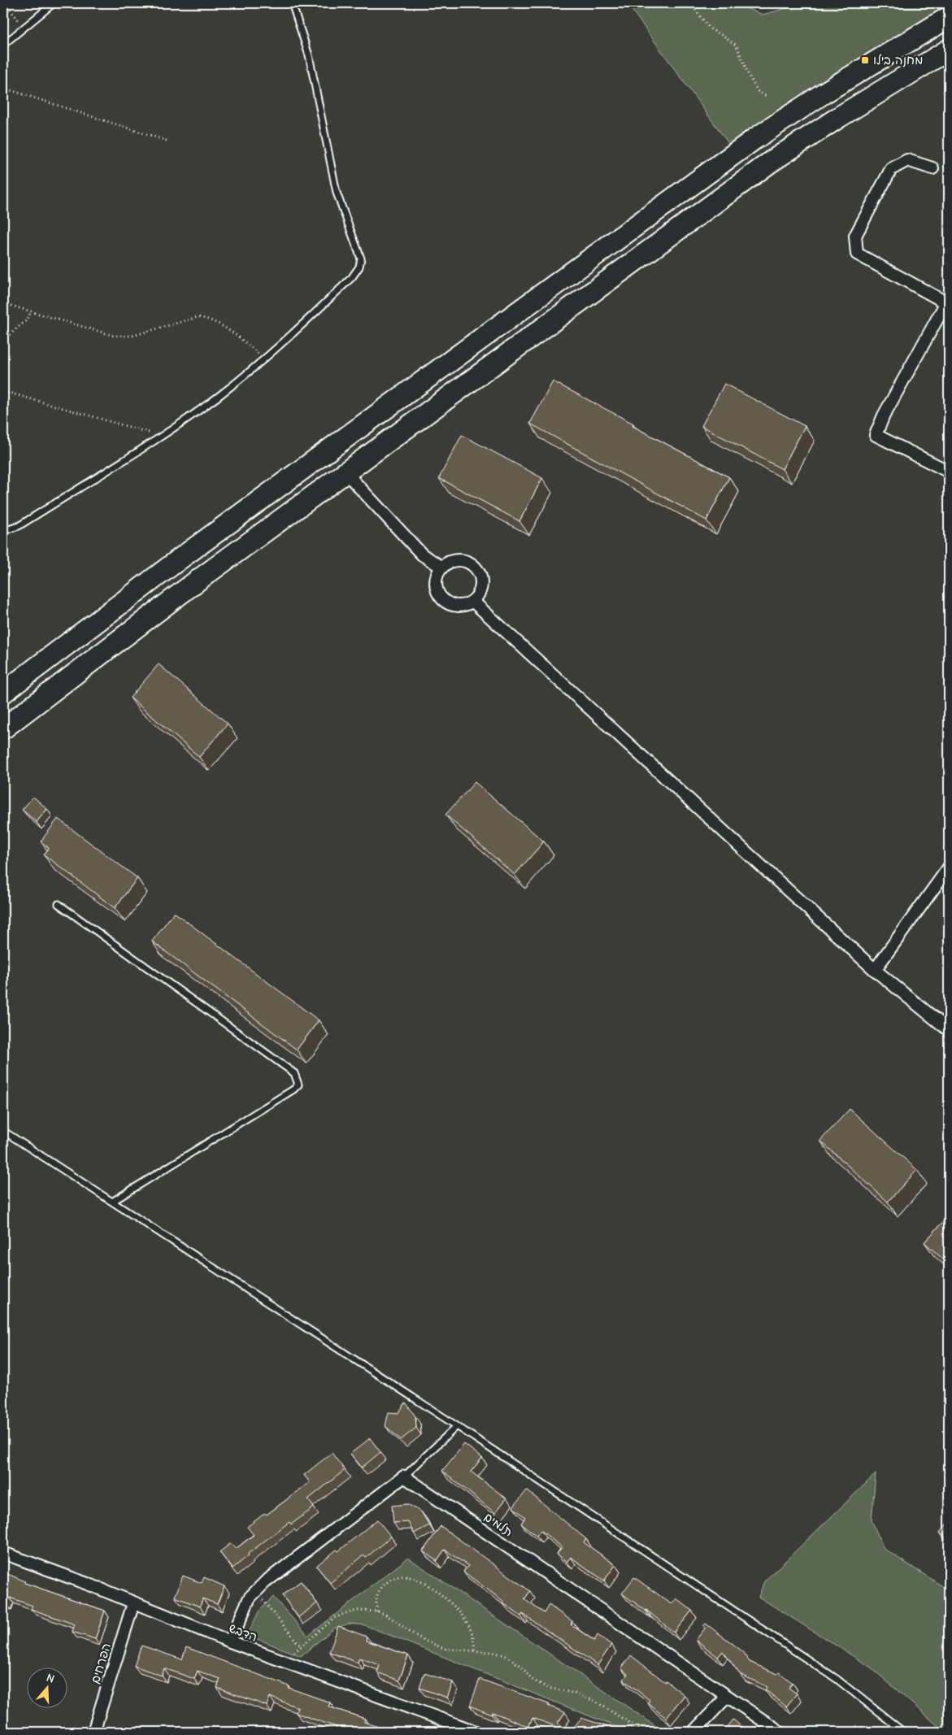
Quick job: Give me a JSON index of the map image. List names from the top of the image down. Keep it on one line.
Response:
{"streets":{"street":["תלמים","הדבש","הפרחים"]},"crossings":[["הדבש","הפרחים"]],"places":{"transit":["מחנה בילו"]},"north":"top"}
